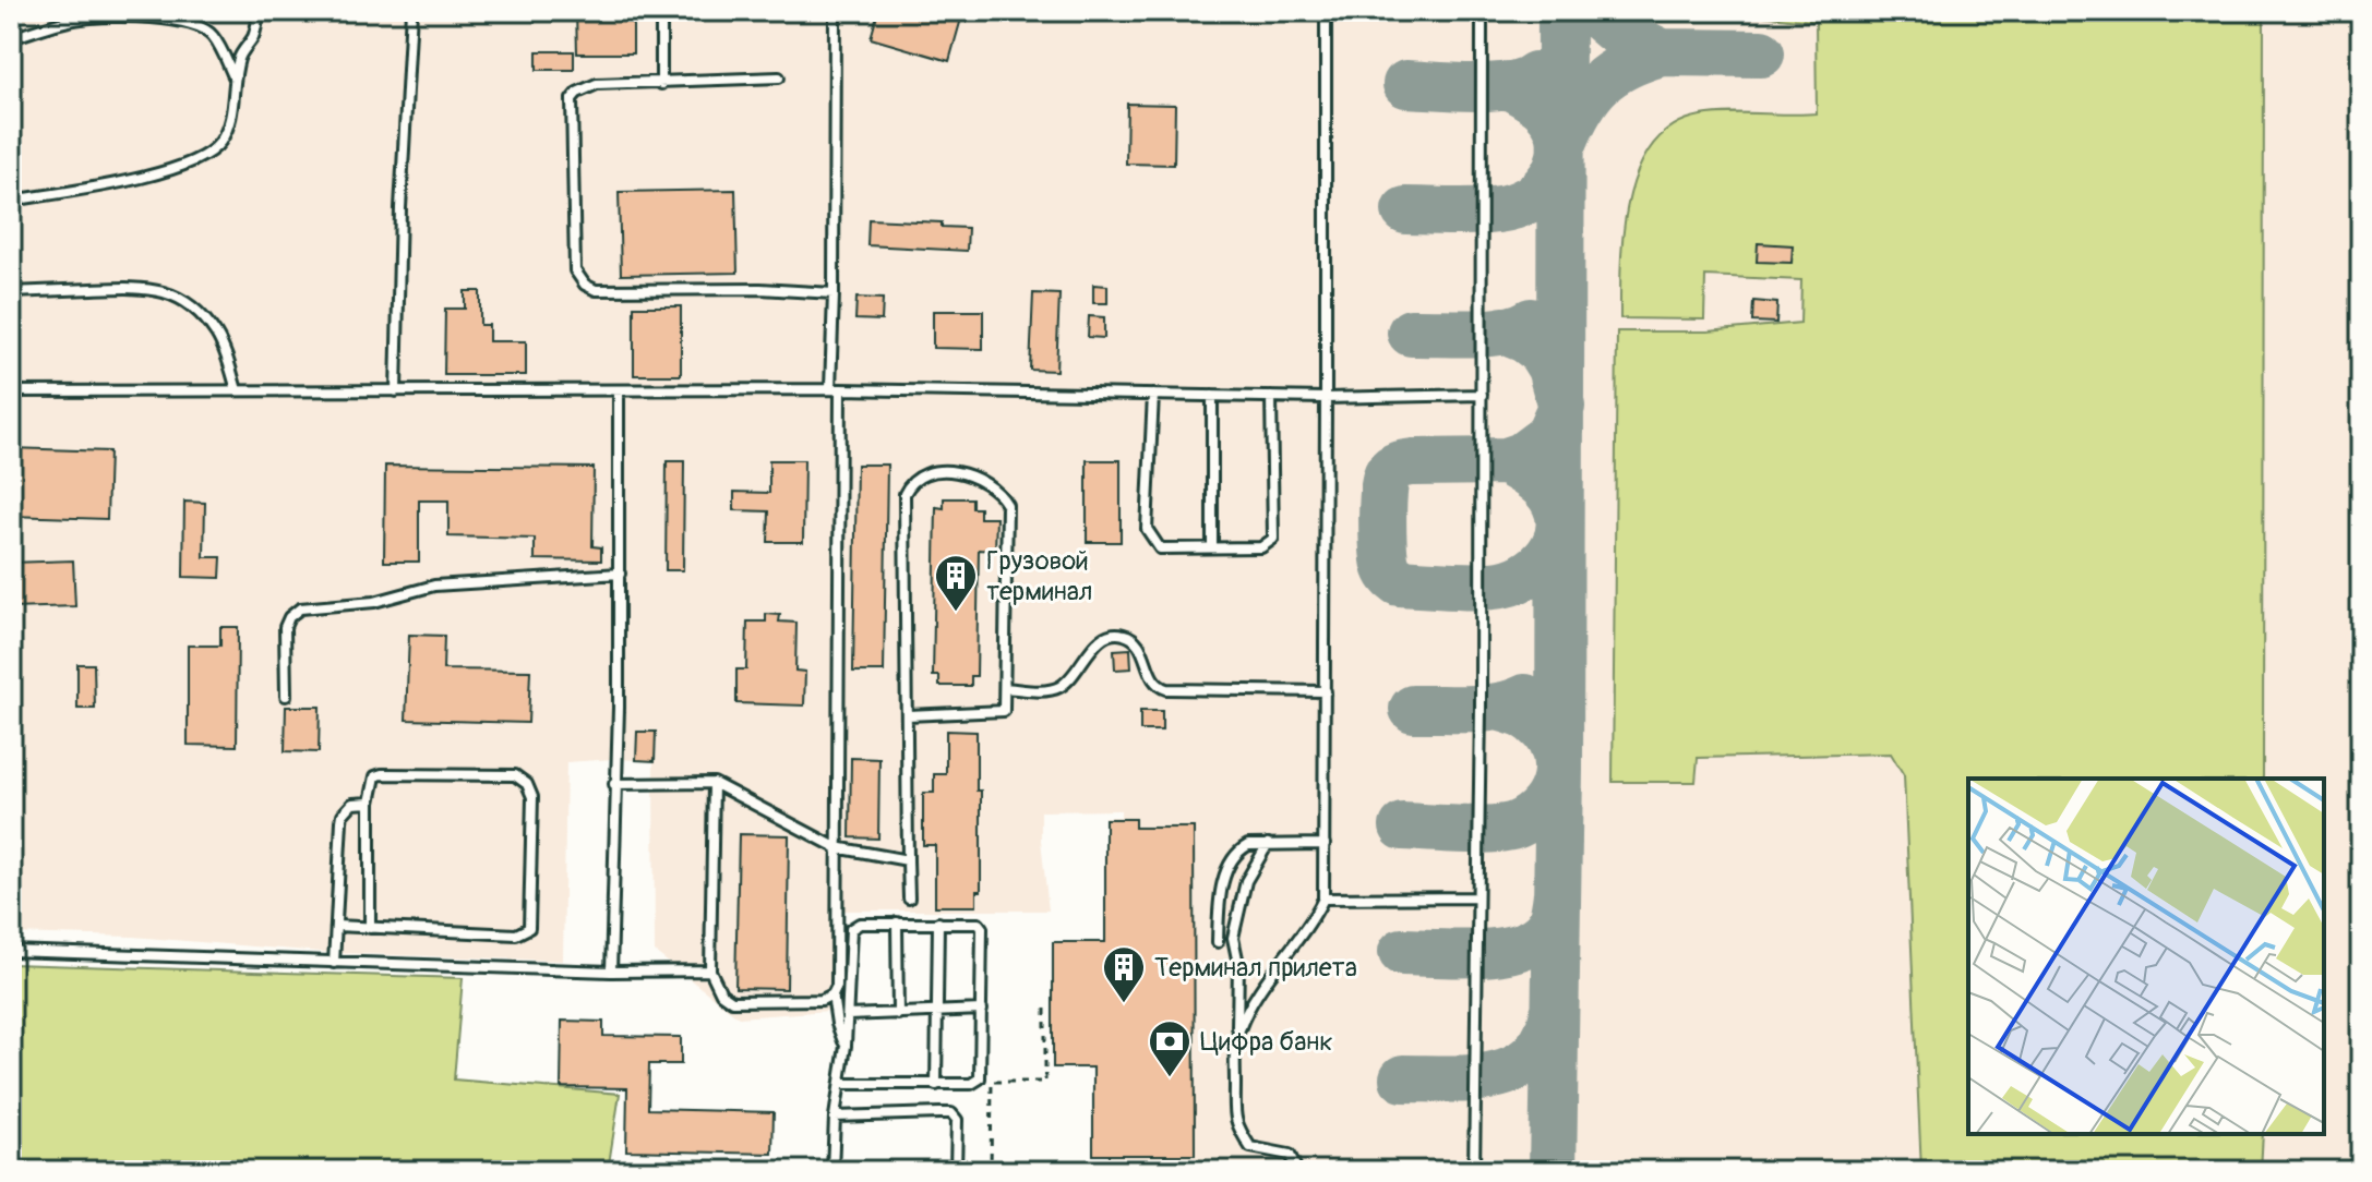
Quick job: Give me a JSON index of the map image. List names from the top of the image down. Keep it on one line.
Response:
{"places":{"building":["Грузовой терминал","Терминал прилета"],"bank":["Цифра банк"]}}
